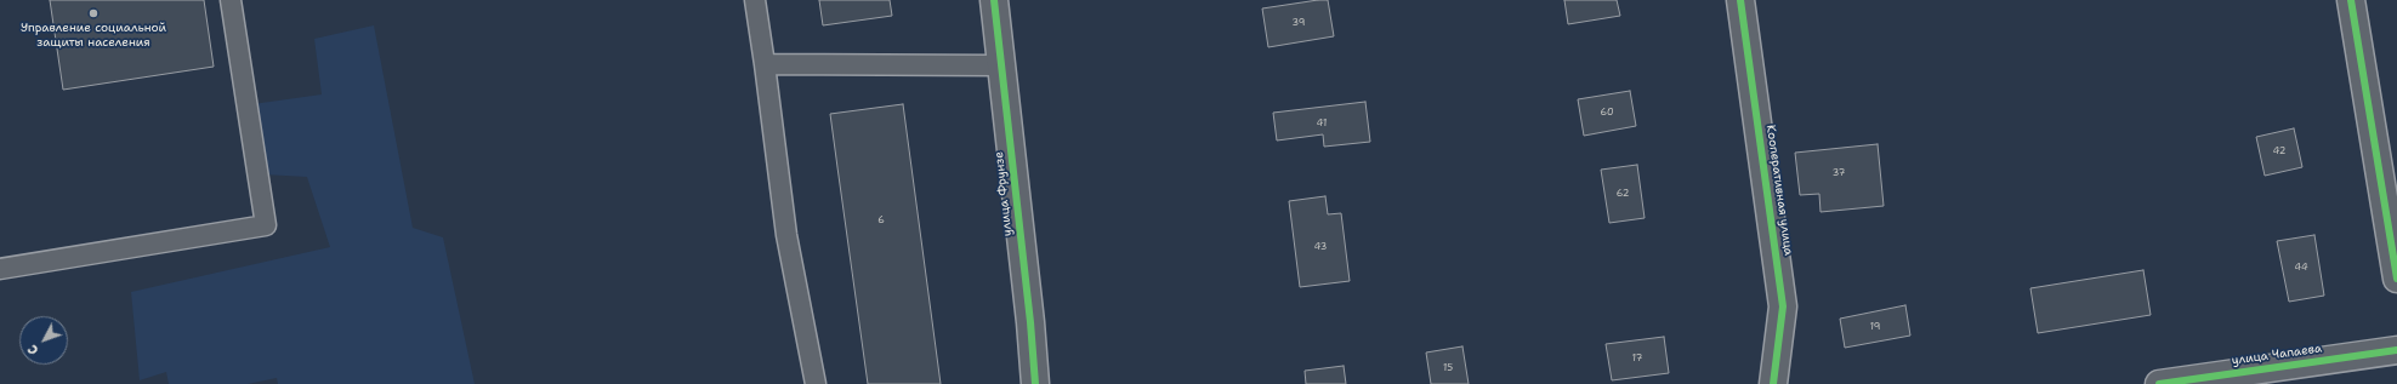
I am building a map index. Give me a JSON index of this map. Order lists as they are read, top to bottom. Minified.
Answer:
{"streets":{"street":["Кооперативная улица","улица Фрунзе","улица Чапаева"]},"places":["Управление социальной защиты населения"],"house_numbers":["39","60","41","42","37","62","6","43","44","19","17","15"],"north":"bottom left"}
